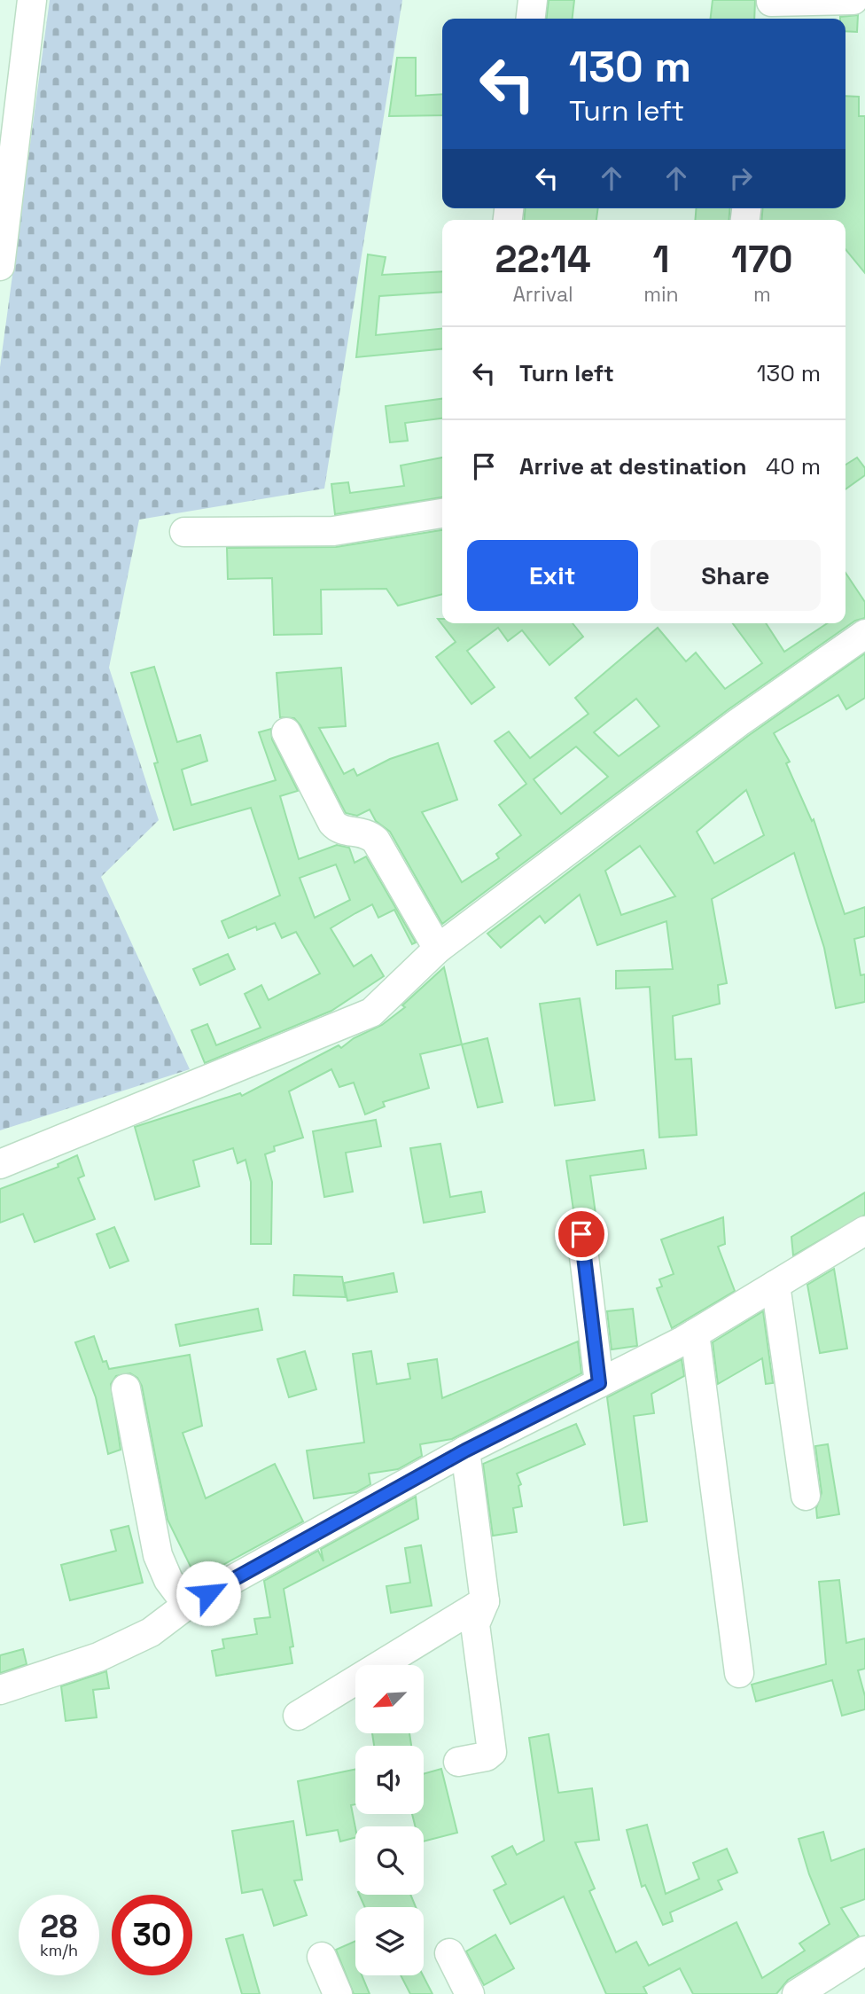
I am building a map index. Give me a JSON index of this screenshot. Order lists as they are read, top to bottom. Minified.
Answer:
{"north":"bottom left","page":{"turn":["130 m","Turn left"],"eta":["22:14","Arrival","1","min","170","m"],"list":[{"name":"Turn left","value":"130 m"},{"name":"Arrive at destination","value":"40 m"}],"buttons":["Exit","Share"],"speed":"28 km/h","limit":"30"}}
